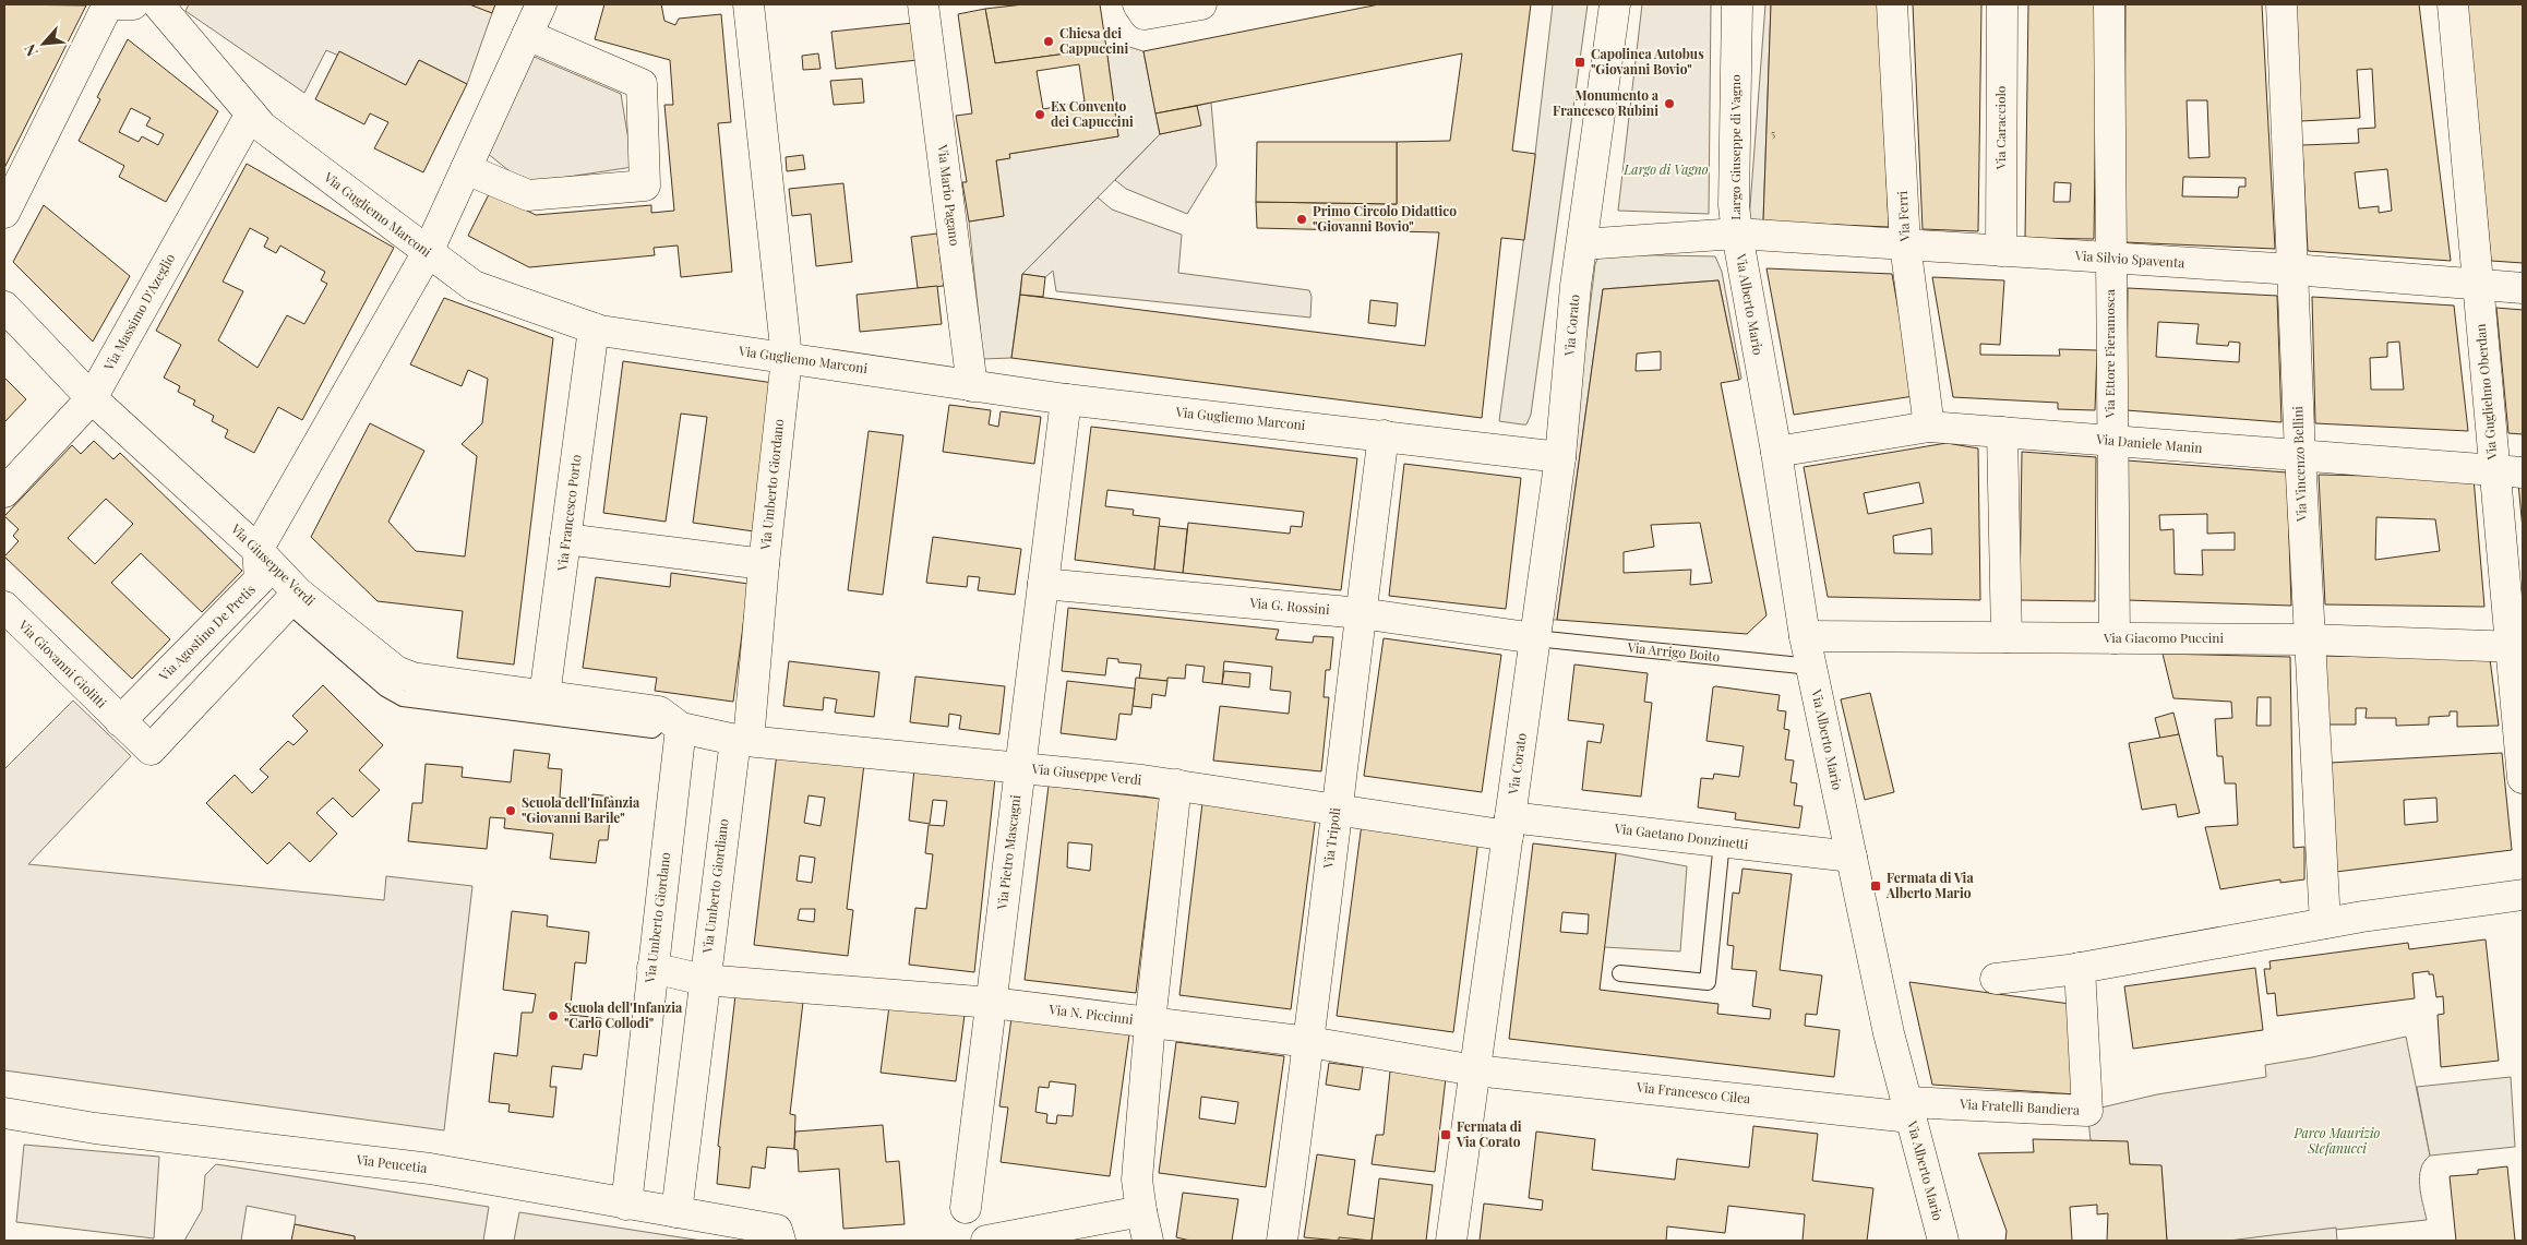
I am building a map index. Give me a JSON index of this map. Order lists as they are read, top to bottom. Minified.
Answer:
{"streets":{"street":["Via Caracciolo","Largo Giuseppe di Vagno","Via Mario Pagano","Via Gugliemo Marconi","Via Ferri","Via Silvio Spaventa","Via Alberto Mario","Via Massimo D'Azeglio","Via Corato","Via Ettore Fieramosca","Via Guglielmo Oberdan","Via Daniele Manin","Via Vincenzo Bellini","Via Umberto Giordano","Via Francesco Porto","Via Giuseppe Verdi","Via G. Rossini","Via Agostino De Pretis","Via Giacomo Puccini","Via Giovanni Giolitti","Via Gaetano Donzinetti","Via Tripoli","Via Pietro Mascagni","Via Umberto Giordiano","Via N. Piccinni","Via Francesco Cilea","Via Fratelli Bandiera","Via Peucetia"],"lane":["Via Arrigo Boito"]},"crossings":[["Via Caracciolo","Via Silvio Spaventa"],["Largo Giuseppe di Vagno","Via Silvio Spaventa"],["Largo Giuseppe di Vagno","Via Alberto Mario"],["Largo Giuseppe di Vagno","Via Corato"],["Via Mario Pagano","Via Gugliemo Marconi"],["Via Gugliemo Marconi","Via Massimo D'Azeglio"],["Via Gugliemo Marconi","Via Corato"],["Via Gugliemo Marconi","Via Umberto Giordano"],["Via Gugliemo Marconi","Via Francesco Porto"],["Via Gugliemo Marconi","Via Tripoli"],["Via Gugliemo Marconi","Via Pietro Mascagni"],["Via Ferri","Via Silvio Spaventa"],["Via Ferri","Via Daniele Manin"],["Via Silvio Spaventa","Via Alberto Mario"],["Via Silvio Spaventa","Via Ettore Fieramosca"],["Via Silvio Spaventa","Via Guglielmo Oberdan"],["Via Silvio Spaventa","Via Vincenzo Bellini"],["Via Alberto Mario","Via Daniele Manin"],["Via Alberto Mario","Via Giacomo Puccini"],["Via Alberto Mario","Via Arrigo Boito"],["Via Alberto Mario","Via Gaetano Donzinetti"],["Via Alberto Mario","Via Francesco Cilea"],["Via Alberto Mario","Via Fratelli Bandiera"],["Via Massimo D'Azeglio","Via Giuseppe Verdi"],["Via Corato","Via Giuseppe Verdi"],["Via Corato","Via G. Rossini"],["Via Corato","Via Arrigo Boito"],["Via Corato","Via Gaetano Donzinetti"],["Via Corato","Via N. Piccinni"],["Via Corato","Via Francesco Cilea"],["Via Ettore Fieramosca","Via Daniele Manin"],["Via Ettore Fieramosca","Via Giacomo Puccini"],["Via Guglielmo Oberdan","Via Daniele Manin"],["Via Guglielmo Oberdan","Via Giacomo Puccini"],["Via Daniele Manin","Via Vincenzo Bellini"],["Via Vincenzo Bellini","Via Giacomo Puccini"],["Via Umberto Giordano","Via Giuseppe Verdi"],["Via Umberto Giordano","Via Umberto Giordiano"],["Via Umberto Giordano","Via Peucetia"],["Via Francesco Porto","Via Giuseppe Verdi"],["Via Giuseppe Verdi","Via Agostino De Pretis"],["Via Giuseppe Verdi","Via Gaetano Donzinetti"],["Via Giuseppe Verdi","Via Tripoli"],["Via Giuseppe Verdi","Via Pietro Mascagni"],["Via Giuseppe Verdi","Via Umberto Giordiano"],["Via G. Rossini","Via Arrigo Boito"],["Via G. Rossini","Via Tripoli"],["Via G. Rossini","Via Pietro Mascagni"],["Via Agostino De Pretis","Via Giovanni Giolitti"],["Via Tripoli","Via N. Piccinni"],["Via Pietro Mascagni","Via N. Piccinni"],["Via Umberto Giordiano","Via N. Piccinni"],["Via N. Piccinni","Via Francesco Cilea"],["Via Francesco Cilea","Via Fratelli Bandiera"]],"parks":["Largo di Vagno","Parco Maurizio Stefanucci"],"places":{"other":["Chiesa dei Cappuccini","Monumento a Francesco Rubini","Ex Convento dei Capuccini","Primo Circolo Didattico \"Giovanni Bovio\"","Scuola dell'Infanzia \"Giovanni Barile\"","Scuola dell'Infanzia \"Carlo Collodi\""],"transit":["Capolinea Autobus \"Giovanni Bovio\"","Fermata di Via Alberto Mario","Fermata di Via Corato"]},"house_numbers":["5"],"north":"bottom left"}
